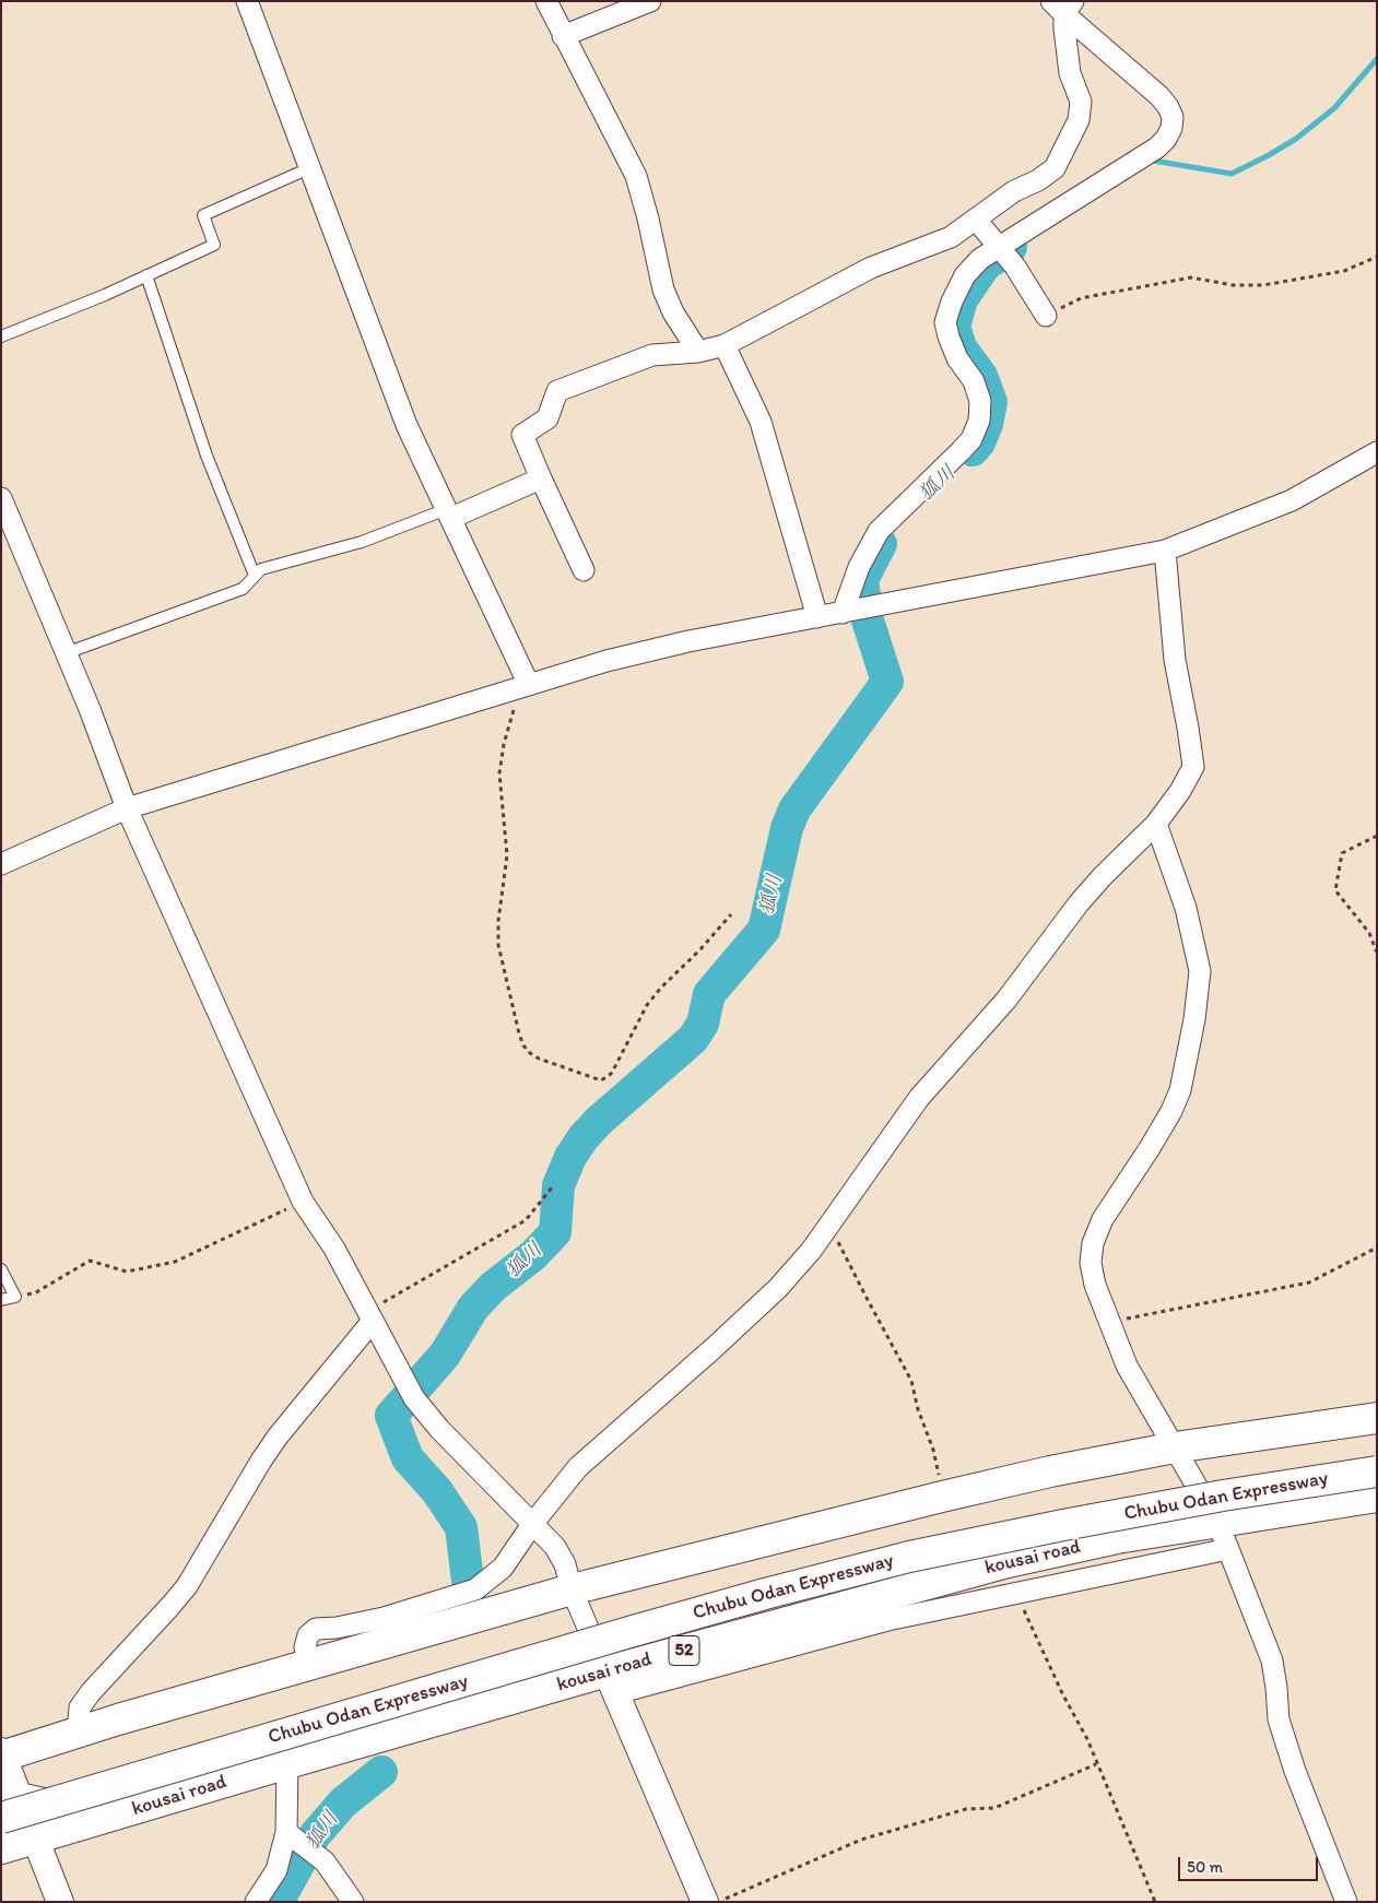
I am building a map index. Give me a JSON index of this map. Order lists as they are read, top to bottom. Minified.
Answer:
{"streets":{"highway":["Chubu Odan Expressway","kousai road","52"]},"water":["狐川"],"scale_bar":"50 m"}
